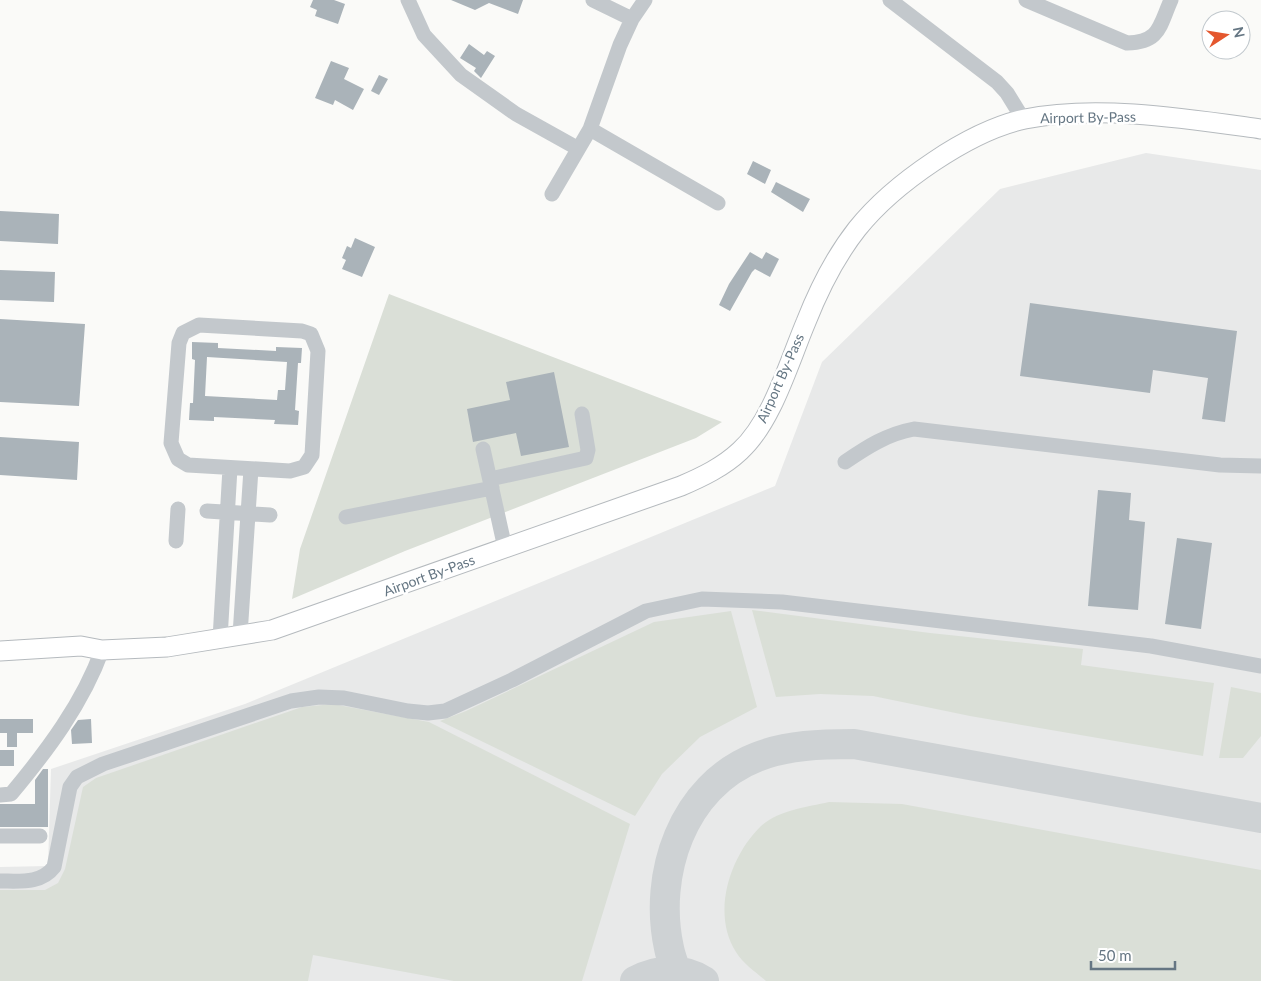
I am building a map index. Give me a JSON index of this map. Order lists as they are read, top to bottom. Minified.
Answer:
{"streets":{"main road":["Airport By-Pass"]},"scale_bar":"50 m","north":"right"}
